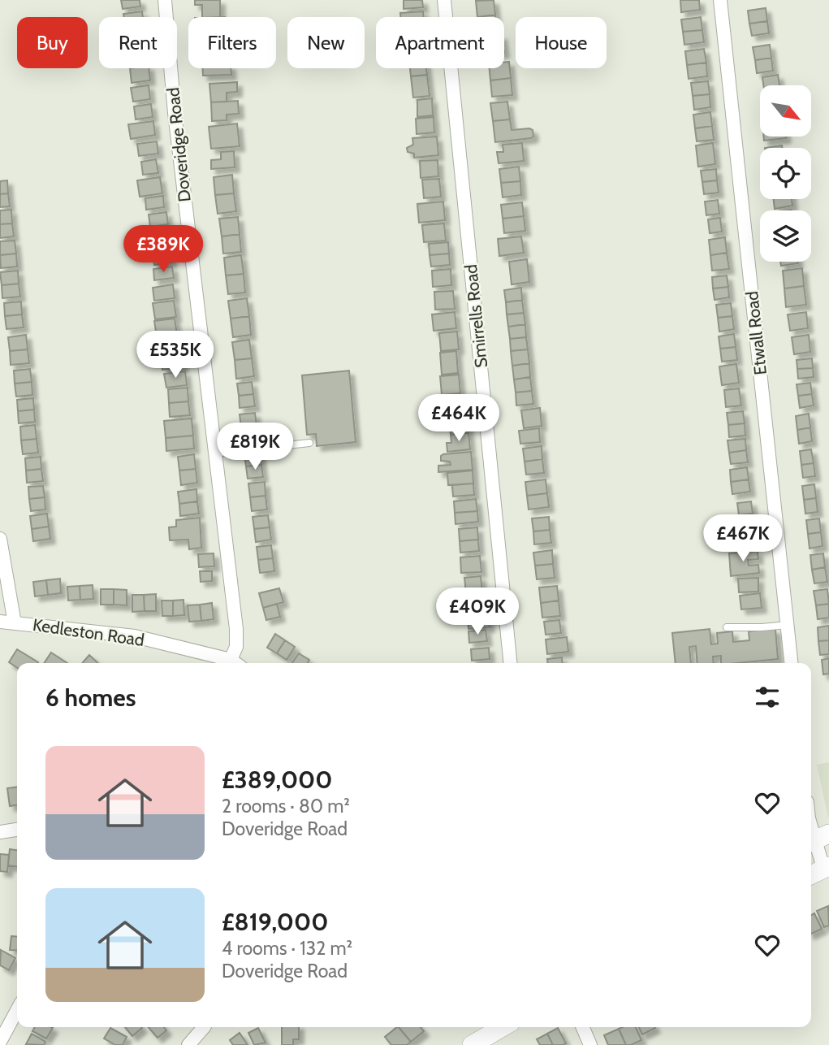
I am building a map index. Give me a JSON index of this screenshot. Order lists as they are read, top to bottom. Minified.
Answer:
{"streets":{"street":["Doveridge Road","Smirrells Road","Etwall Road","Kedleston Road"]},"north":"bottom right","page":{"chip":["Buy","Rent","Filters","New","Apartment","House"],"price":["£389K","£535K","£464K","£819K","£467K","£409K"],"heading":"6 homes","list":[{"name":"£389,000","note":"2 rooms · 80 m² · Doveridge Road"},{"name":"£819,000","note":"4 rooms · 132 m² · Doveridge Road"}]}}
